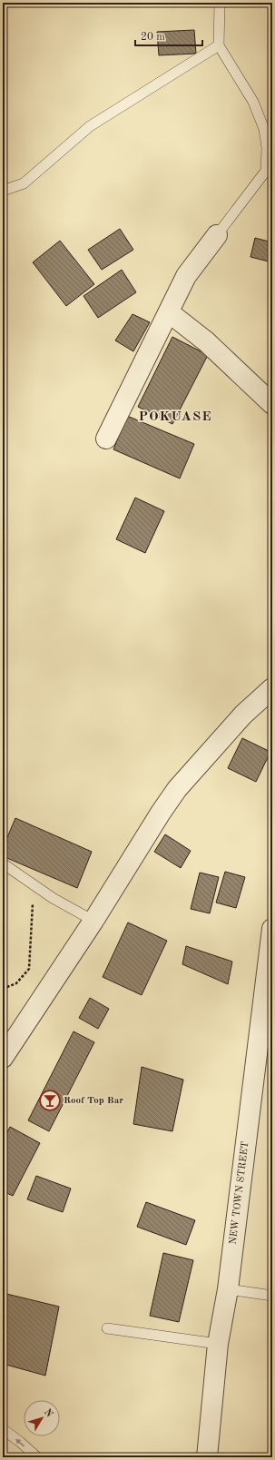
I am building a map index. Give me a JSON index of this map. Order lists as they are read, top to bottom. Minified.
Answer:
{"streets":{"street":["NEW TOWN STREET"]},"districts":["POKUASE"],"places":{"bar":["Roof Top Bar"]},"scale_bar":"20 m","north":"top right"}
